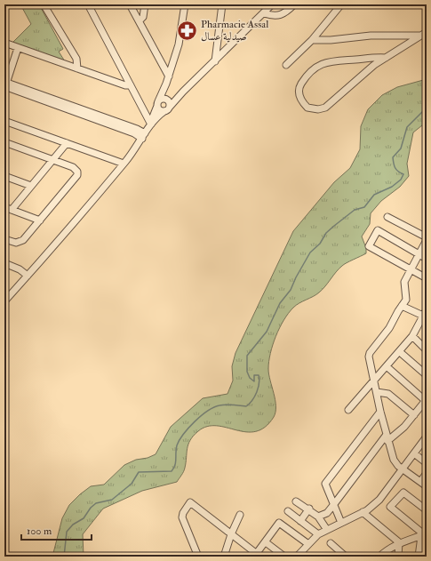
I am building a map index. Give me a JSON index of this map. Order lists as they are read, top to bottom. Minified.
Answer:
{"places":{"pharmacy":["Pharmacie Assal صيدلية عسال"]},"scale_bar":"100 m"}
